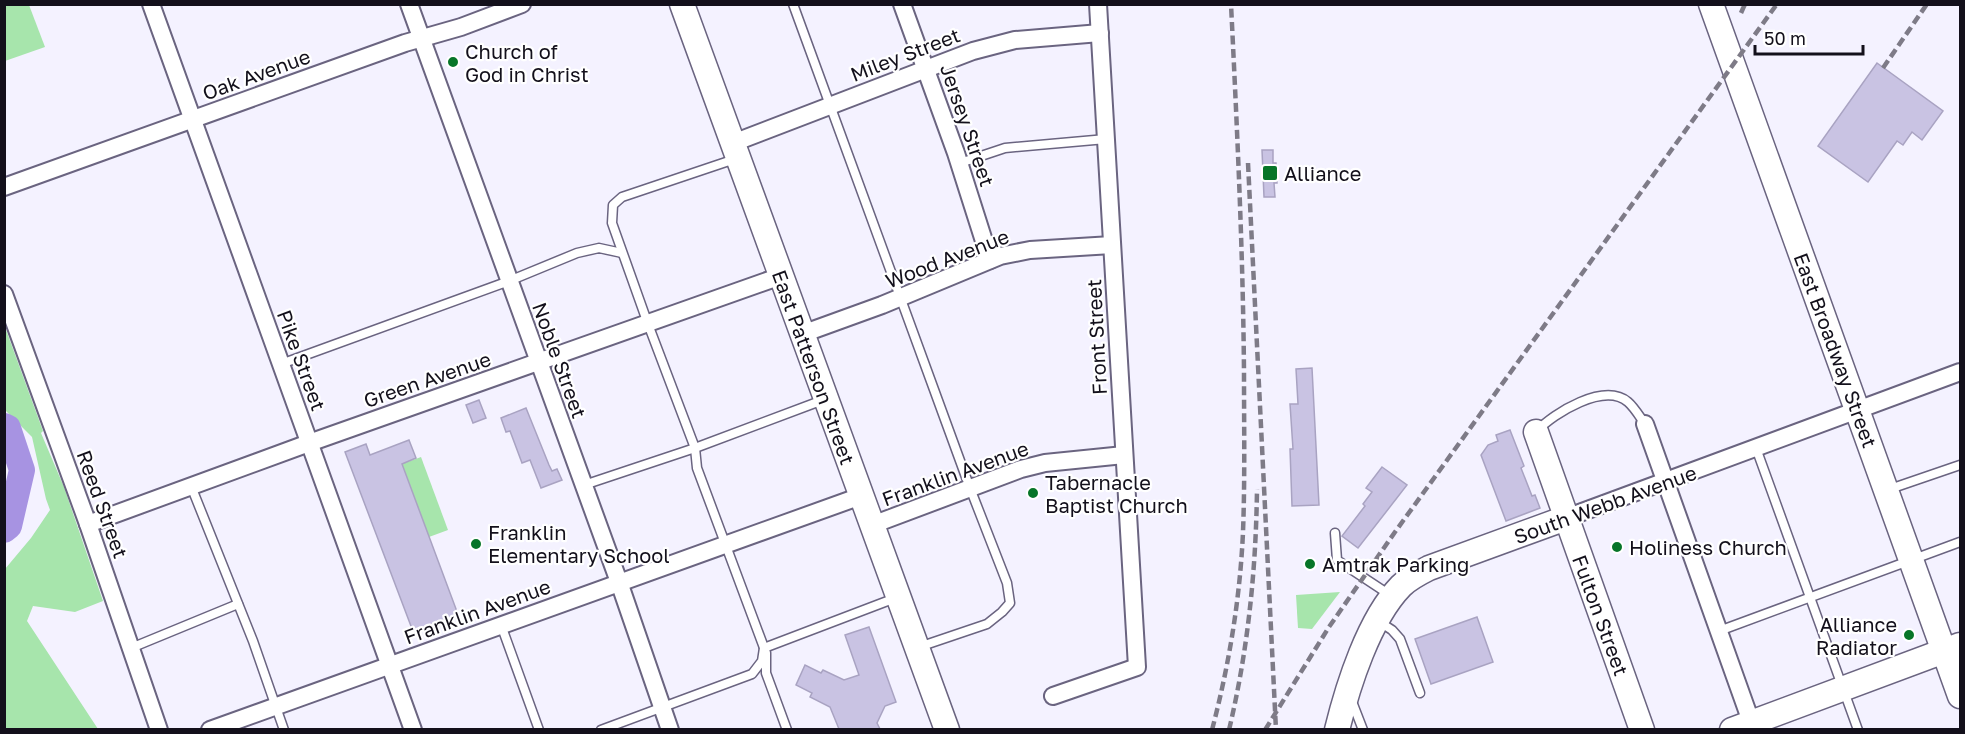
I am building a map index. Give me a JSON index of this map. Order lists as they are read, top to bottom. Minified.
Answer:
{"streets":{"street":["Miley Street","Oak Avenue","Jersey Street","Wood Avenue","Front Street","East Broadway Street","Pike Street","Noble Street","East Patterson Street","Green Avenue","Franklin Avenue","Reed Street","South Webb Avenue","Fulton Street"]},"crossings":[["Miley Street","Jersey Street"],["Miley Street","Front Street"],["Miley Street","East Patterson Street"],["Oak Avenue","Pike Street"],["Oak Avenue","Noble Street"],["Jersey Street","Wood Avenue"],["Wood Avenue","Front Street"],["Wood Avenue","East Patterson Street"],["Front Street","Franklin Avenue"],["East Broadway Street","South Webb Avenue"],["Pike Street","Green Avenue"],["Pike Street","Franklin Avenue"],["Noble Street","Green Avenue"],["Noble Street","Franklin Avenue"],["East Patterson Street","Green Avenue"],["East Patterson Street","Franklin Avenue"],["Green Avenue","Reed Street"],["South Webb Avenue","Fulton Street"]],"places":{"other":["Church of God in Christ","Tabernacle Baptist Church","Franklin Elementary School","Holiness Church","Amtrak Parking","Alliance Radiator"],"transit":["Alliance"]},"scale_bar":"50 m"}
